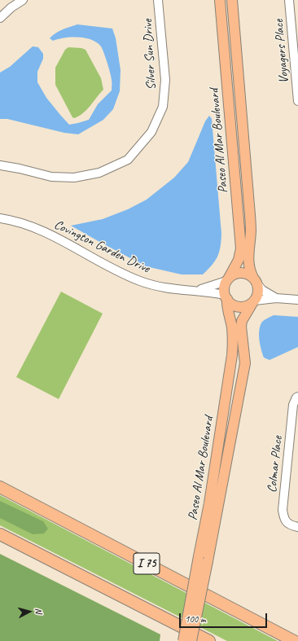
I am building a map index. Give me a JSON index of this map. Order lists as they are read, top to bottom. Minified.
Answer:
{"streets":{"highway":["I 75"],"main road":["Paseo Al Mar Boulevard"],"street":["Voyagers Place","Silver Sun Drive","Covington Garden Drive","Colmar Place"]},"crossings":[["Paseo Al Mar Boulevard","Covington Garden Drive"]],"scale_bar":"100 m","north":"right"}
